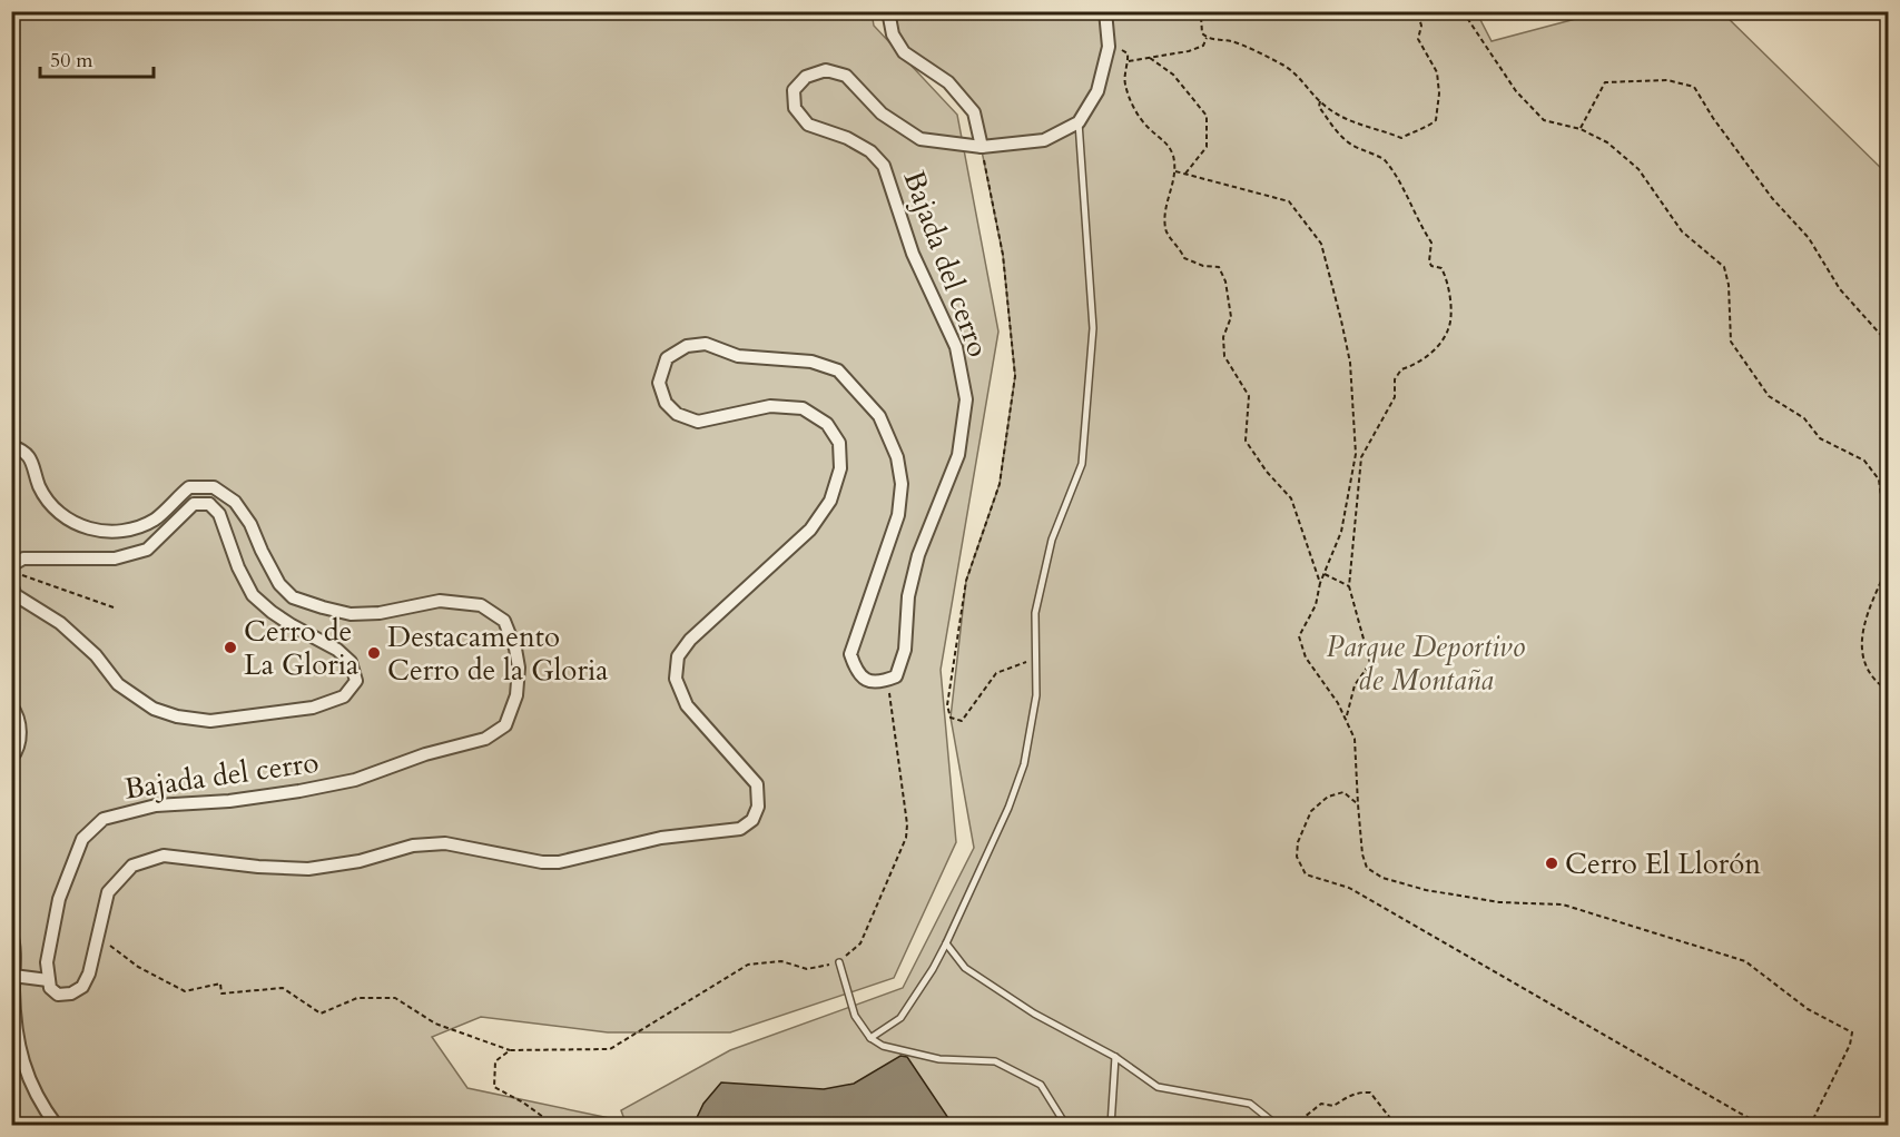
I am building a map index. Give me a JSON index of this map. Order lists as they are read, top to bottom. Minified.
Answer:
{"streets":{"street":["Bajada del cerro"]},"parks":["Parque Deportivo de Montaña"],"places":["Cerro de La Gloria","Destacamento Cerro de la Gloria","Cerro El Llorón"],"scale_bar":"50 m"}
